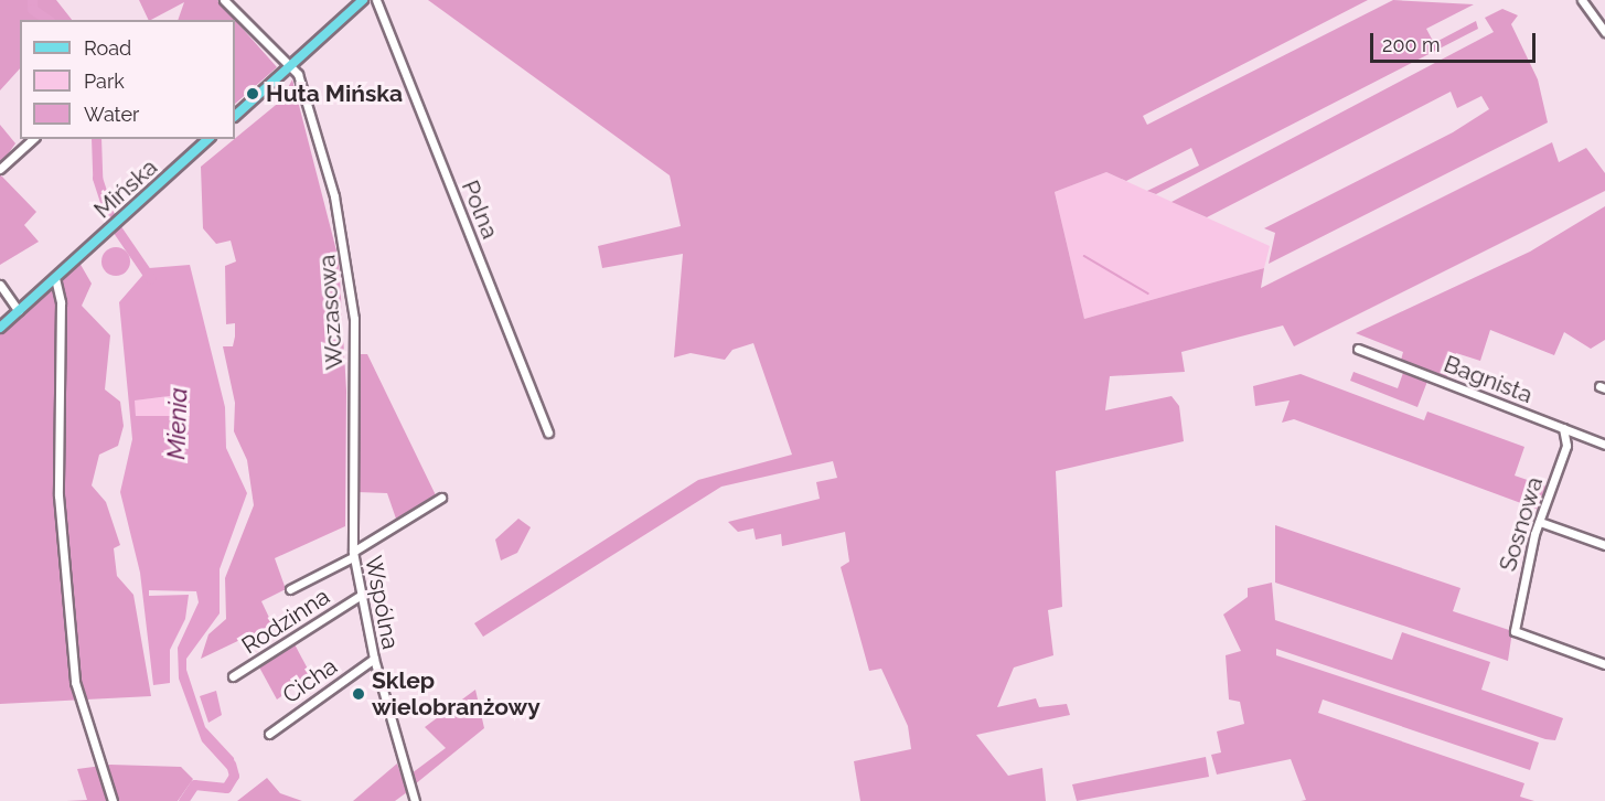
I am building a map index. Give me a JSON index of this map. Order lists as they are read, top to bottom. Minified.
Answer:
{"streets":{"main road":["Mińska"],"street":["Polna","Wczasowa","Bagnista","Sosnowa","Wspólna","Rodzinna","Cicha"]},"crossings":[["Wczasowa","Wspólna"],["Bagnista","Sosnowa"],["Wspólna","Rodzinna"],["Wspólna","Cicha"]],"water":["Mienia"],"places":["Huta Mińska","Sklep wielobranżowy"],"legend":["Road","Park","Water"],"scale_bar":"200 m"}
